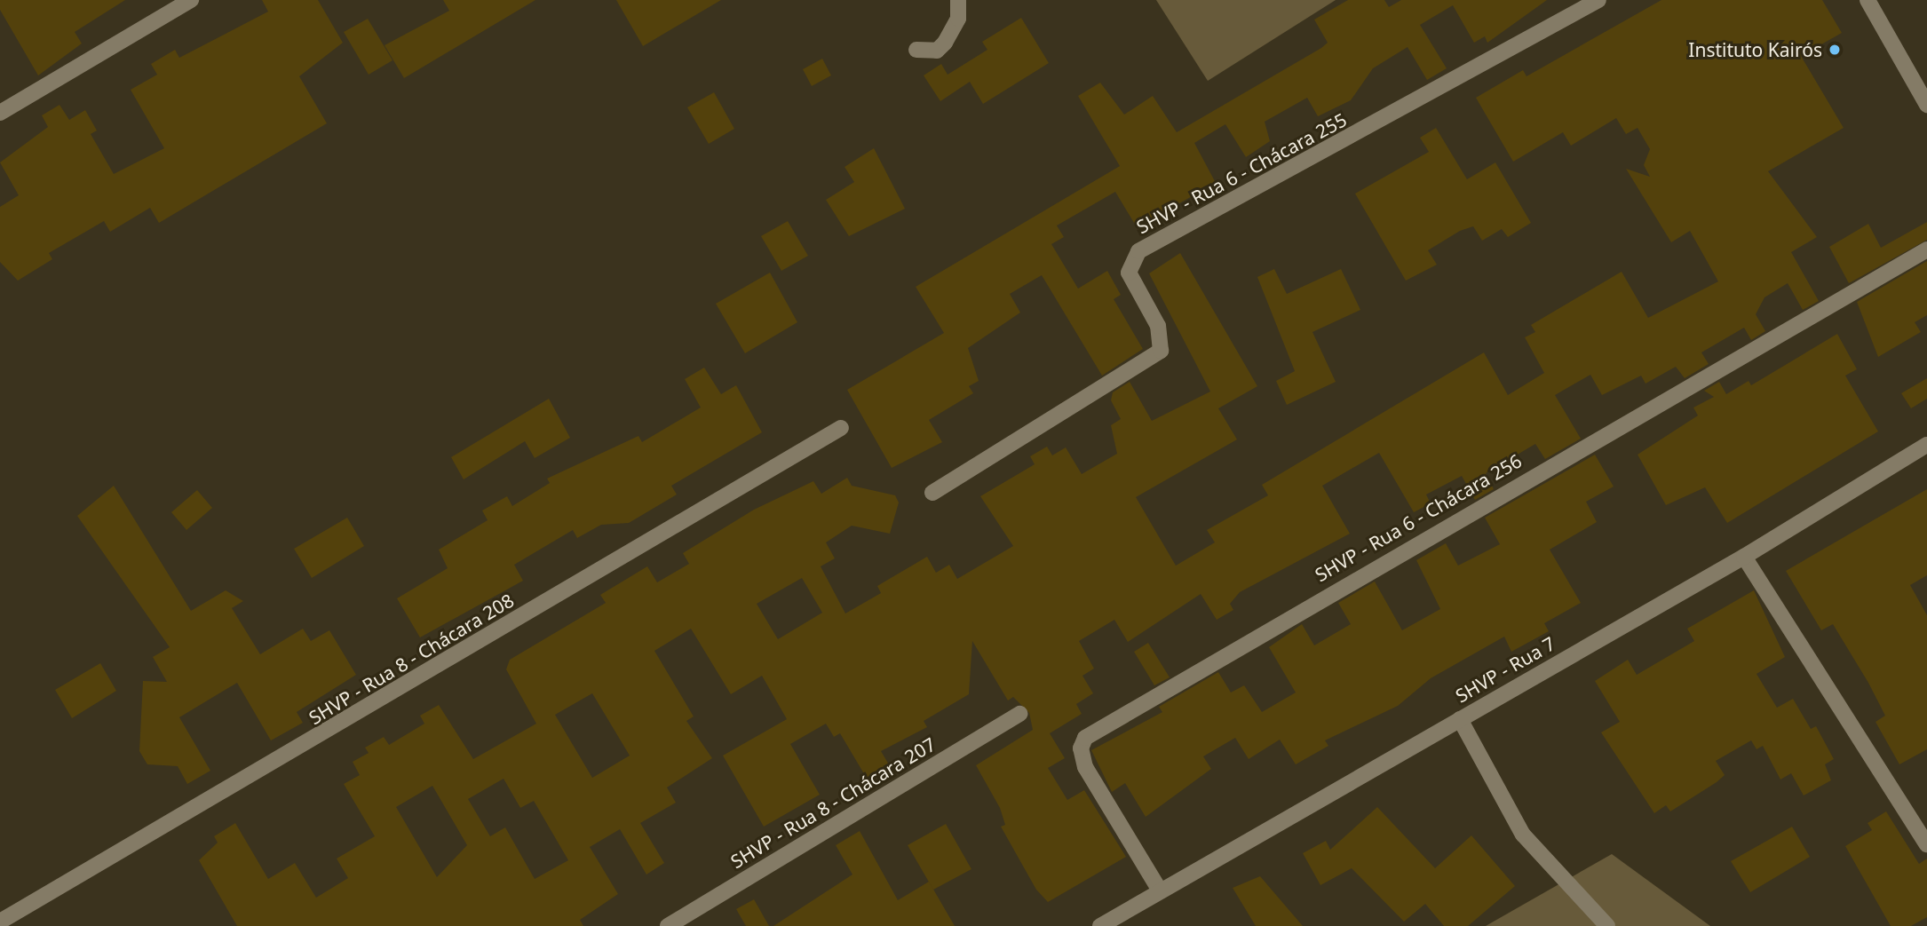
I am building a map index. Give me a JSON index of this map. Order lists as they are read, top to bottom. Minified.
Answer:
{"streets":{"street":["SHVP - Rua 6 - Chácara 255","SHVP - Rua 6 - Chácara 256","SHVP - Rua 8 - Chácara 208","SHVP - Rua 7","SHVP - Rua 8 - Chácara 207"]},"crossings":[["SHVP - Rua 6 - Chácara 256","SHVP - Rua 7"]],"places":["Instituto Kairós"]}
